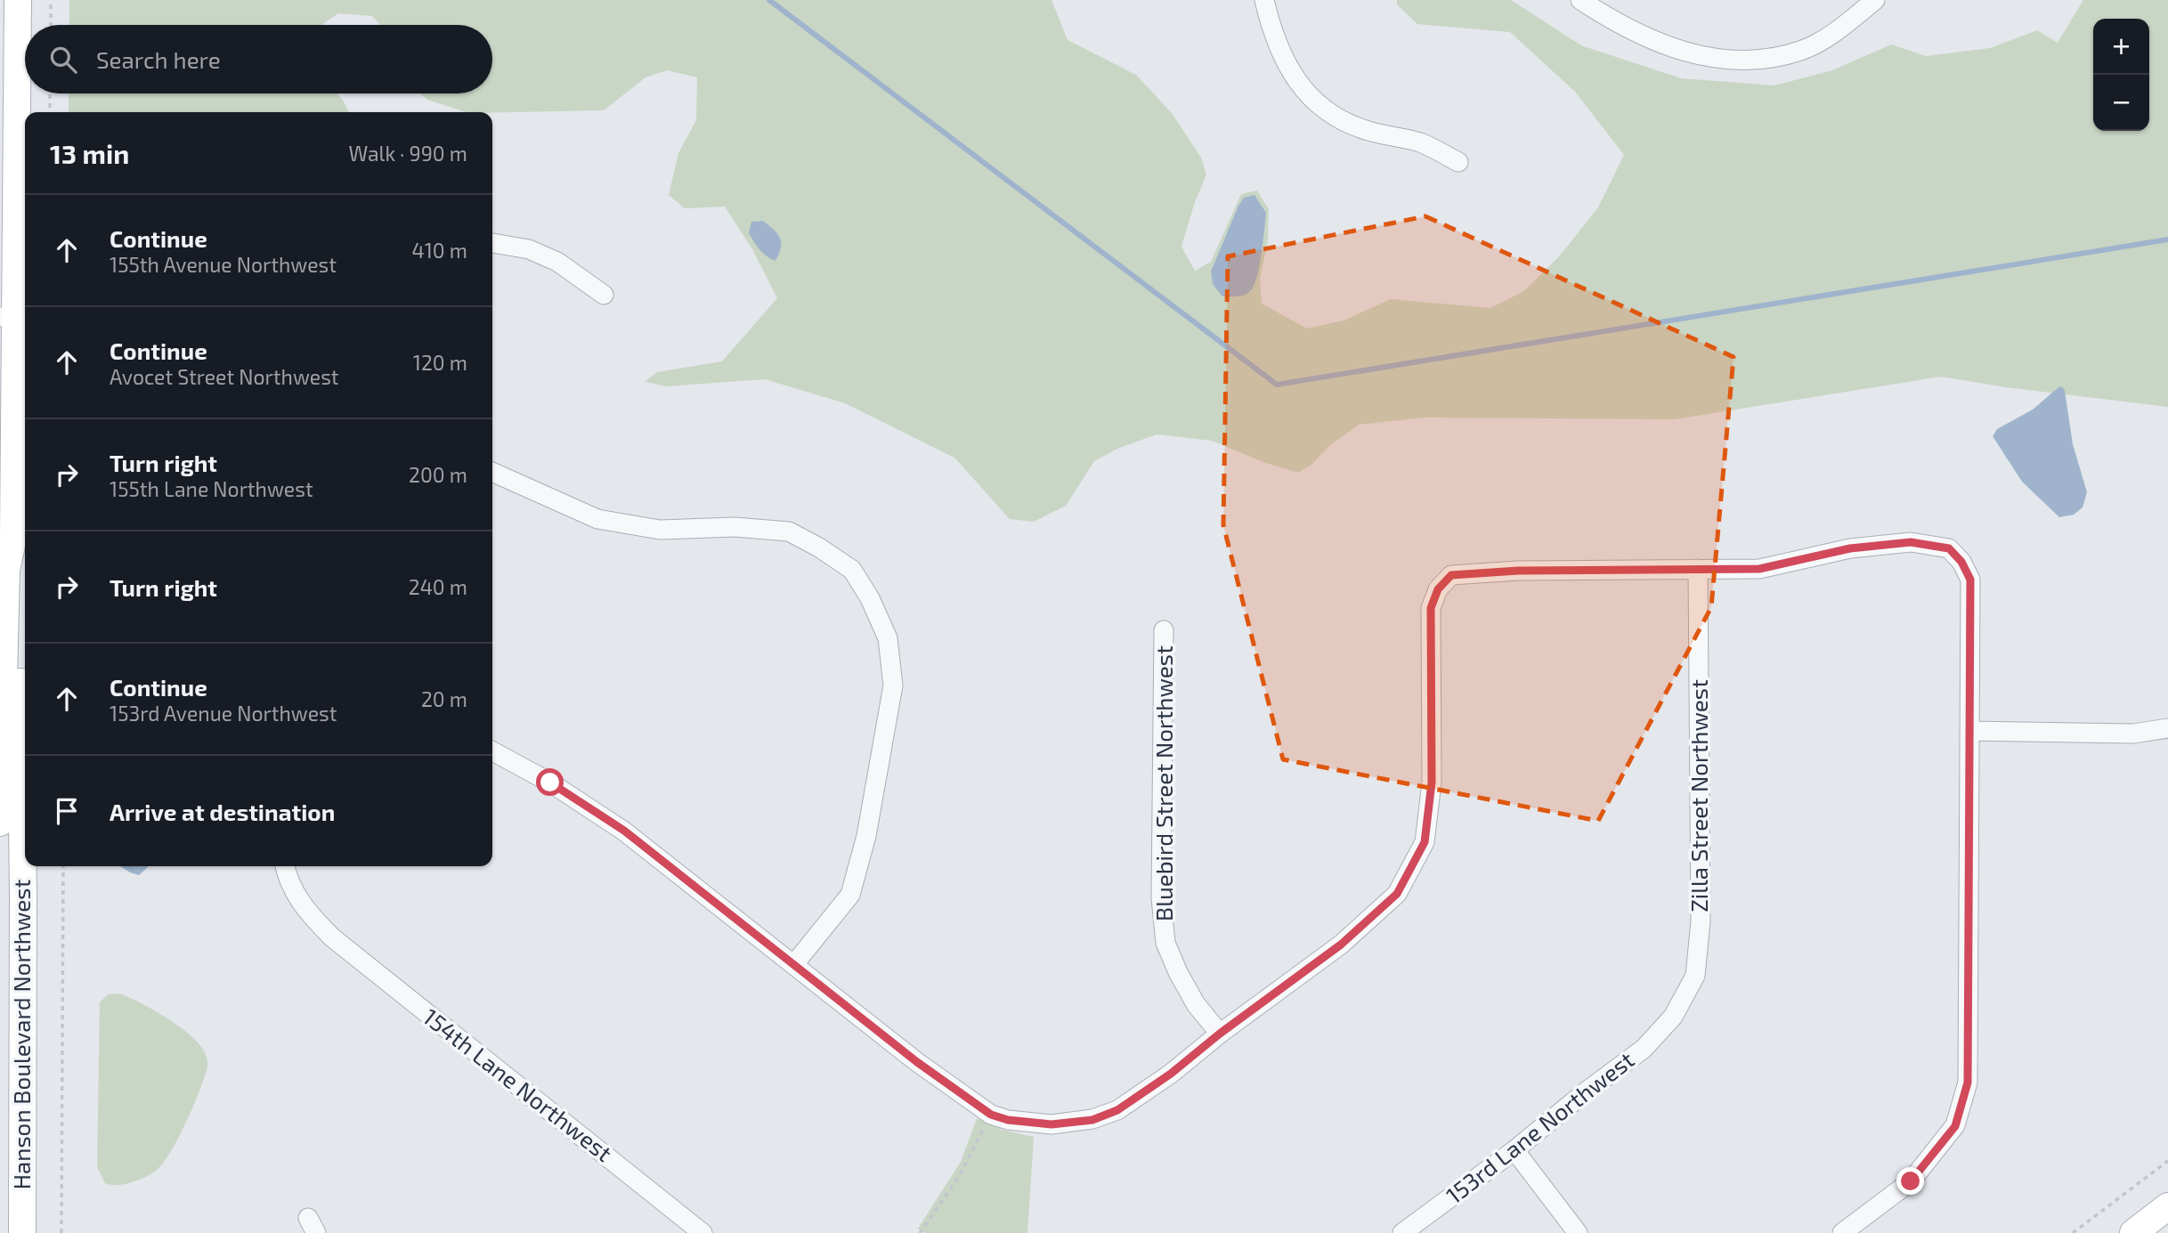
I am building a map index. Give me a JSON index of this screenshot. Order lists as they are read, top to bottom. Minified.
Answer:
{"streets":{"main road":["Hanson Boulevard Northwest"],"street":["Bluebird Street Northwest","Zilla Street Northwest","154th Lane Northwest","153rd Lane Northwest"]},"crossings":[["Zilla Street Northwest","153rd Lane Northwest"]],"page":{"map_buttons":["+","−"],"search":"Search here","heading":["13 min","Walk · 990 m"],"list":[["Continue","155th Avenue Northwest","410 m"],["Continue","Avocet Street Northwest","120 m"],["Turn right","155th Lane Northwest","200 m"],["Turn right","240 m"],["Continue","153rd Avenue Northwest","20 m"],"Arrive at destination"]}}
